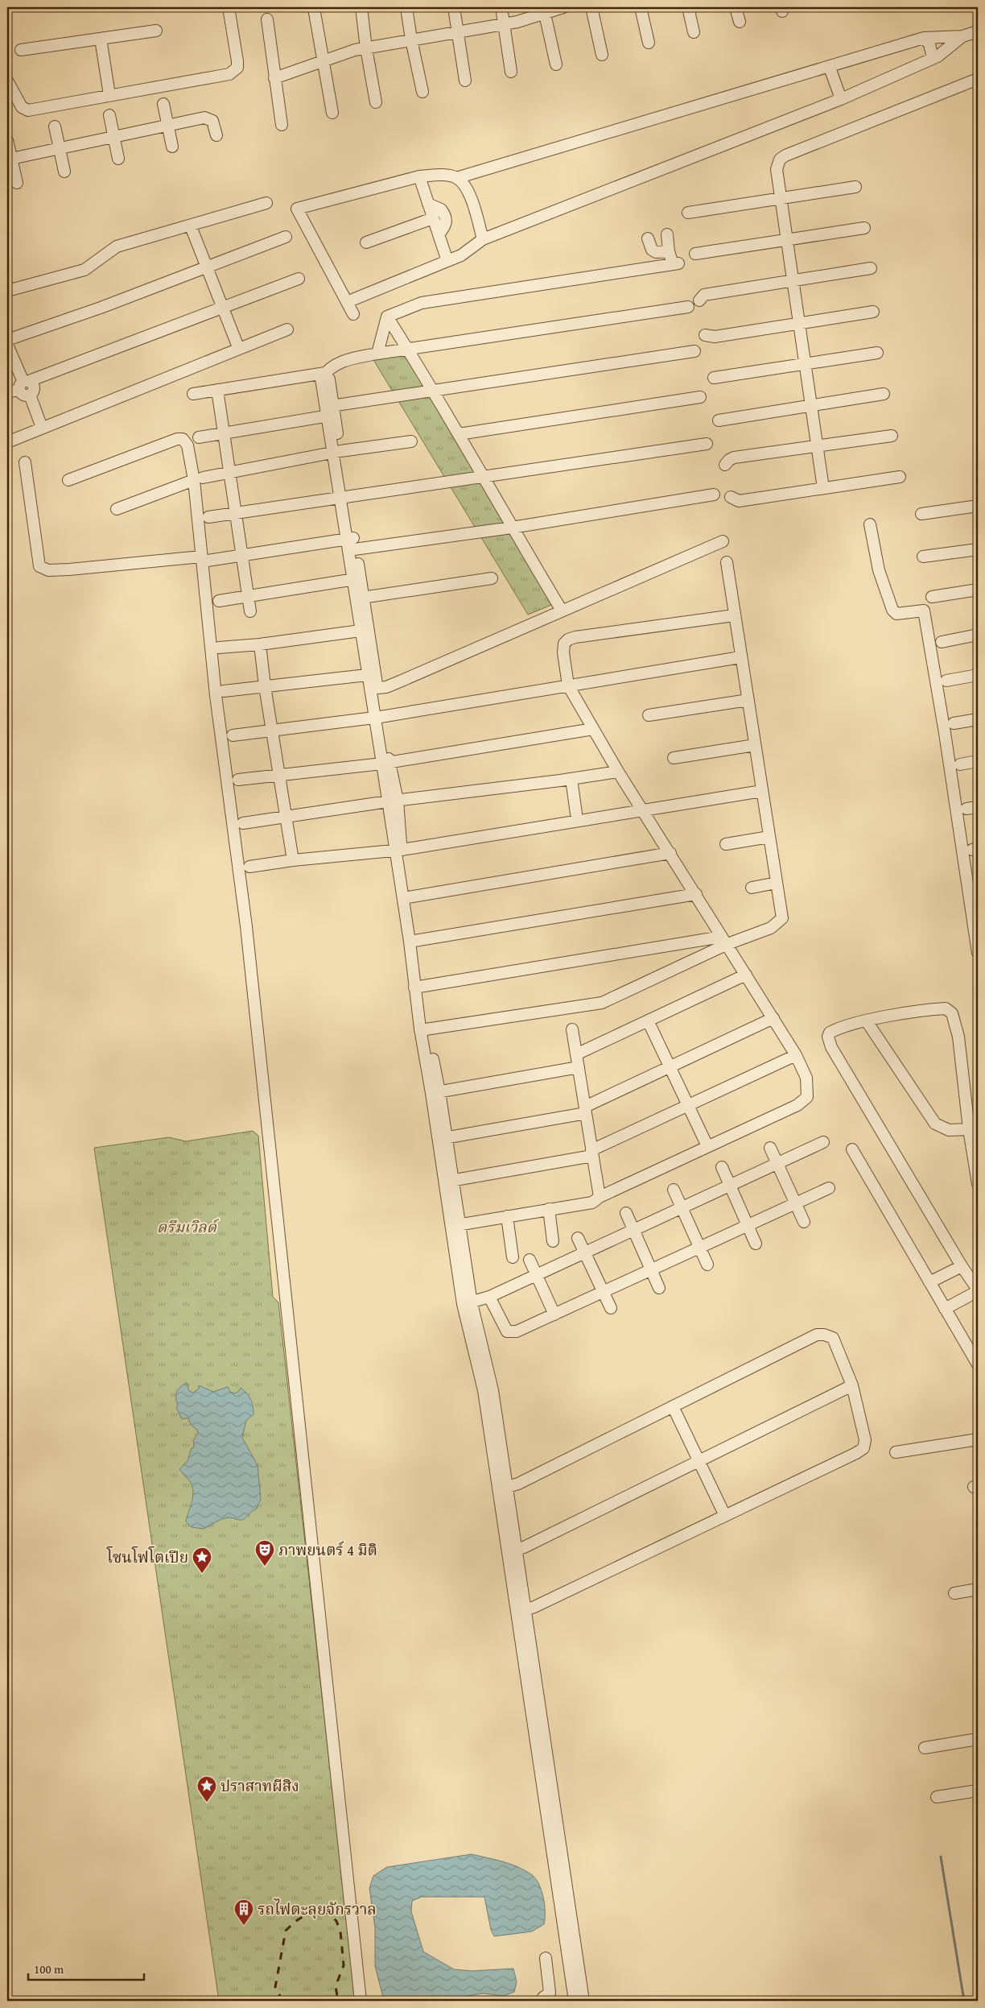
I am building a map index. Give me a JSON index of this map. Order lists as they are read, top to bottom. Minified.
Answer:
{"parks":["ดรีมเวิลด์"],"places":{"theatre":["ภาพยนตร์ 4 มิติ"],"place":["โซนโฟโตเปีย","ปราสาทผีสิง"],"building":["รถไฟตะลุยจักรวาล"]},"scale_bar":"100 m"}
